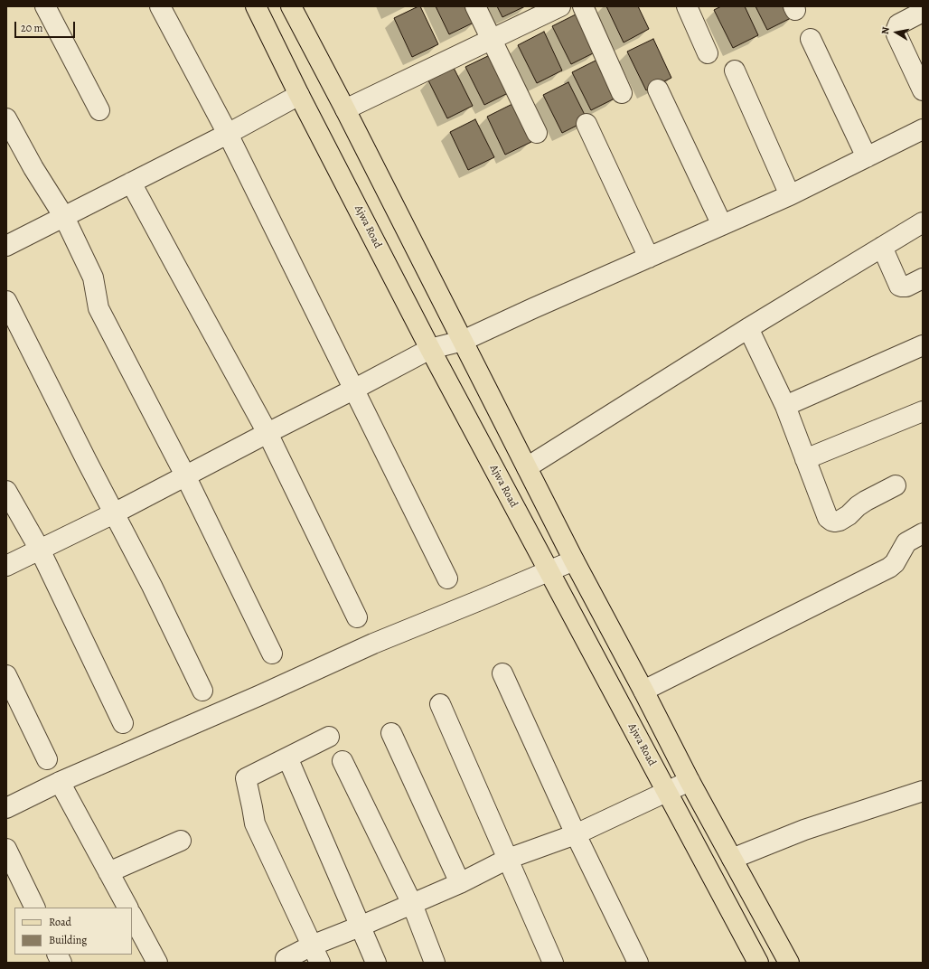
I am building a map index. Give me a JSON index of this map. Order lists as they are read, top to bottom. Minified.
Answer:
{"streets":{"main road":["Ajwa Road"]},"legend":["Road","Building"],"scale_bar":"20 m","north":"left"}
